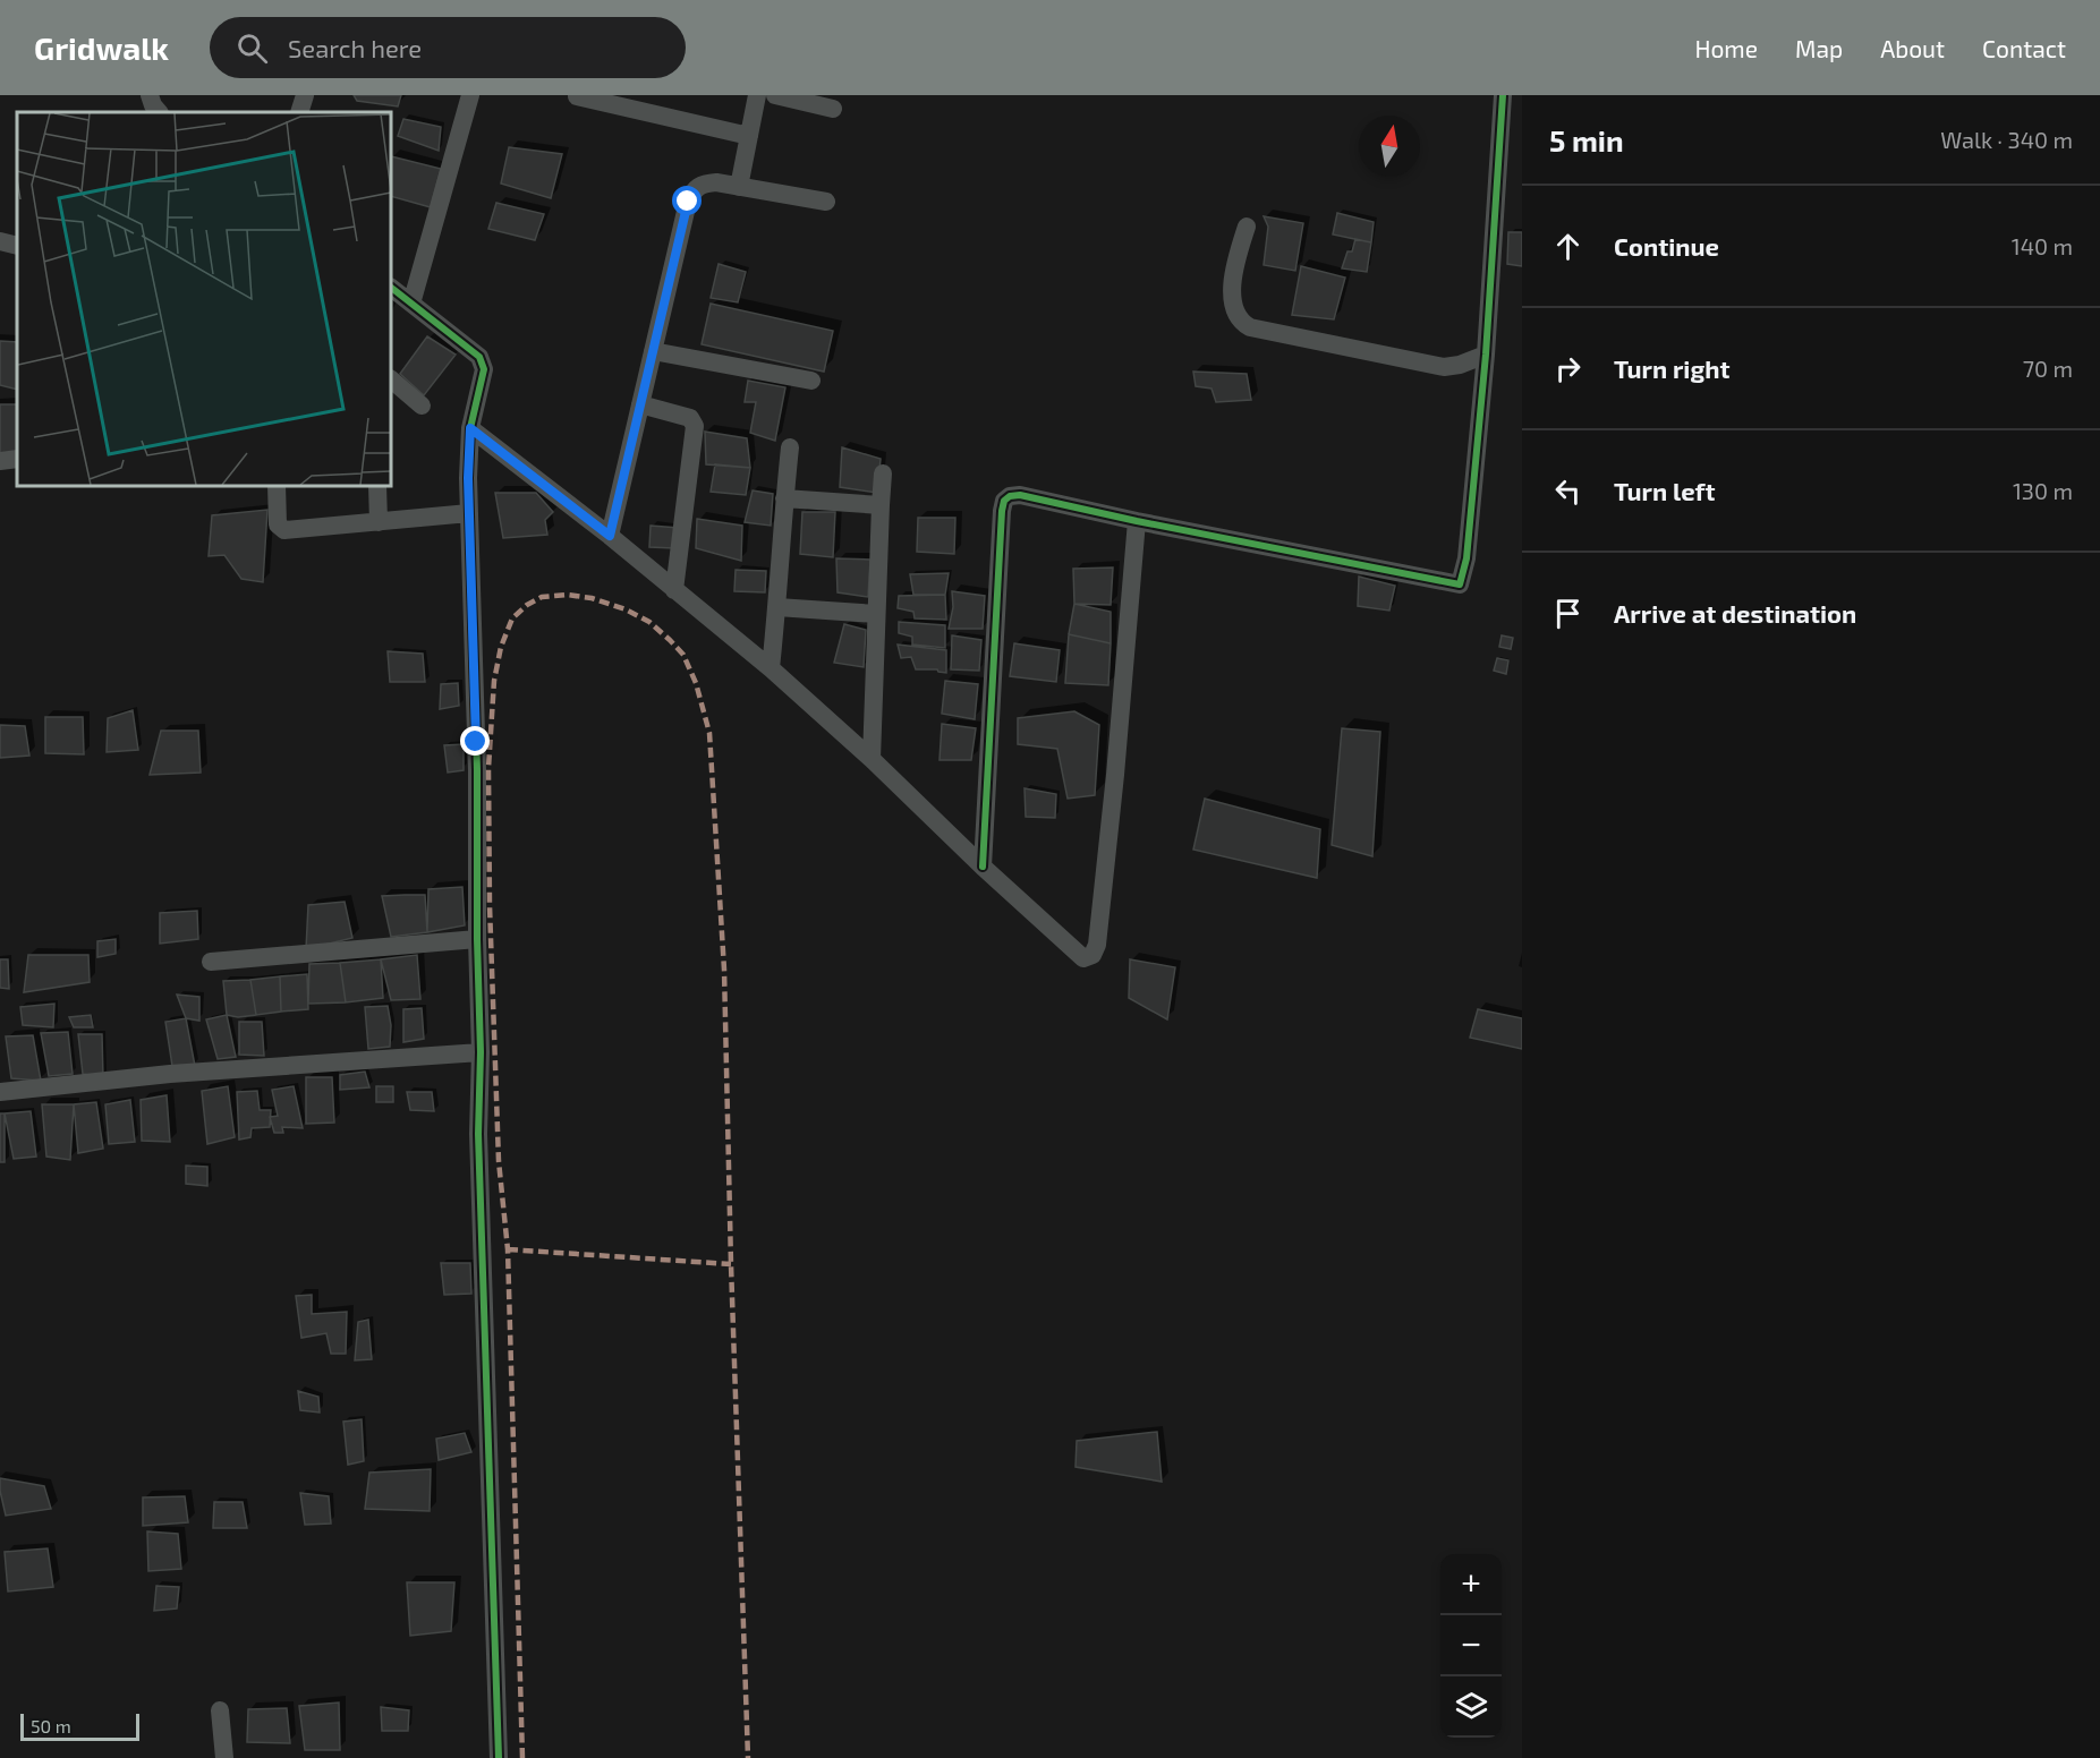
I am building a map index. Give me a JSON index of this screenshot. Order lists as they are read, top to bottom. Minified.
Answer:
{"scale_bar":"50 m","north":"top","page":{"header":"Gridwalk","search":"Search here","nav":["Home","Map","About","Contact"],"heading":["5 min","Walk · 340 m"],"list":[["Continue","140 m"],["Turn right","70 m"],["Turn left","130 m"],"Arrive at destination"],"map_buttons":["+","−"],"scale":"50 m"}}
